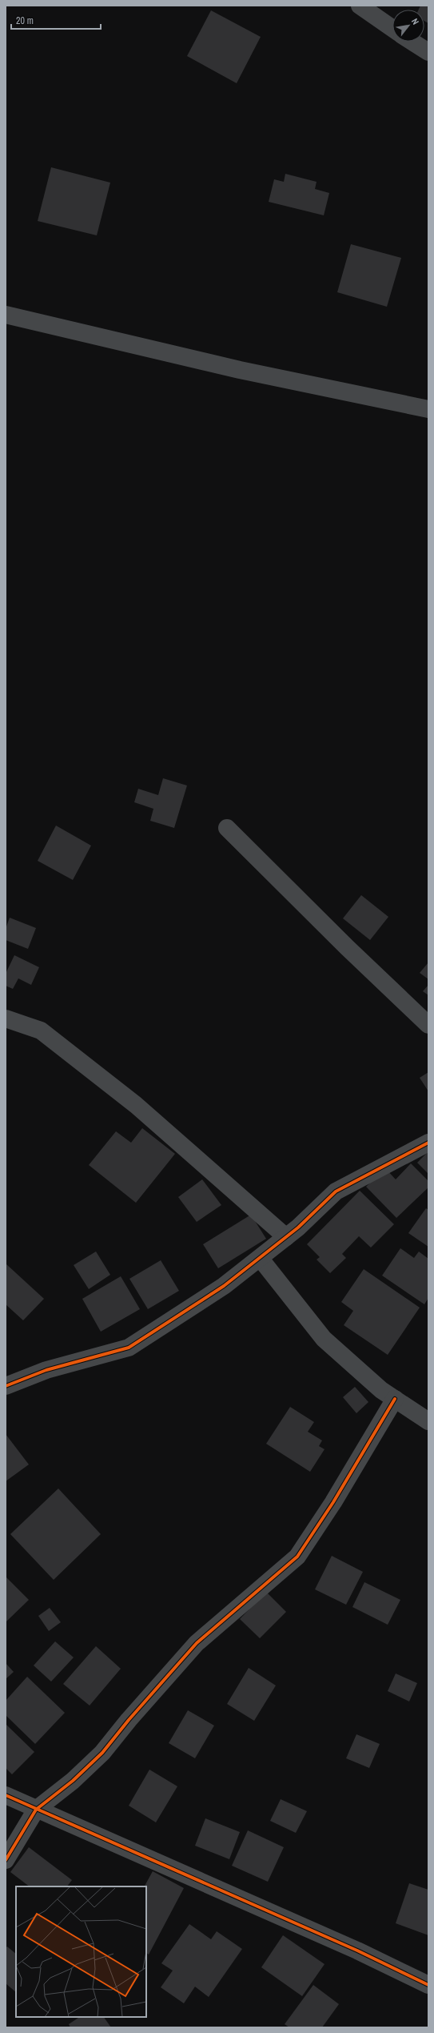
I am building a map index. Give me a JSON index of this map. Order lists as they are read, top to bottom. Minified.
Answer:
{"scale_bar":"20 m","north":"top right"}
